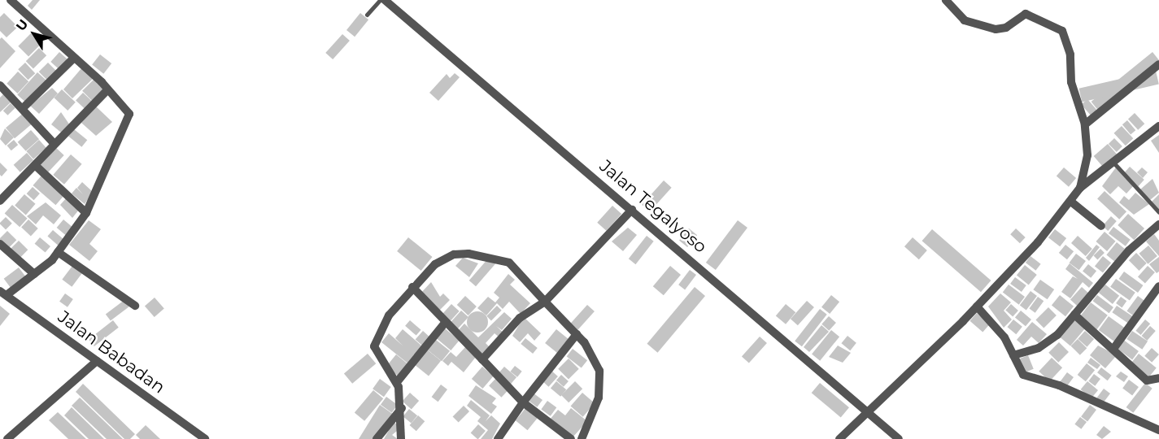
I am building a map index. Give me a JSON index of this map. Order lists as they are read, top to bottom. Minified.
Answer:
{"streets":{"street":["Jalan Tegalyoso","Jalan Babadan"]},"north":"top left"}
